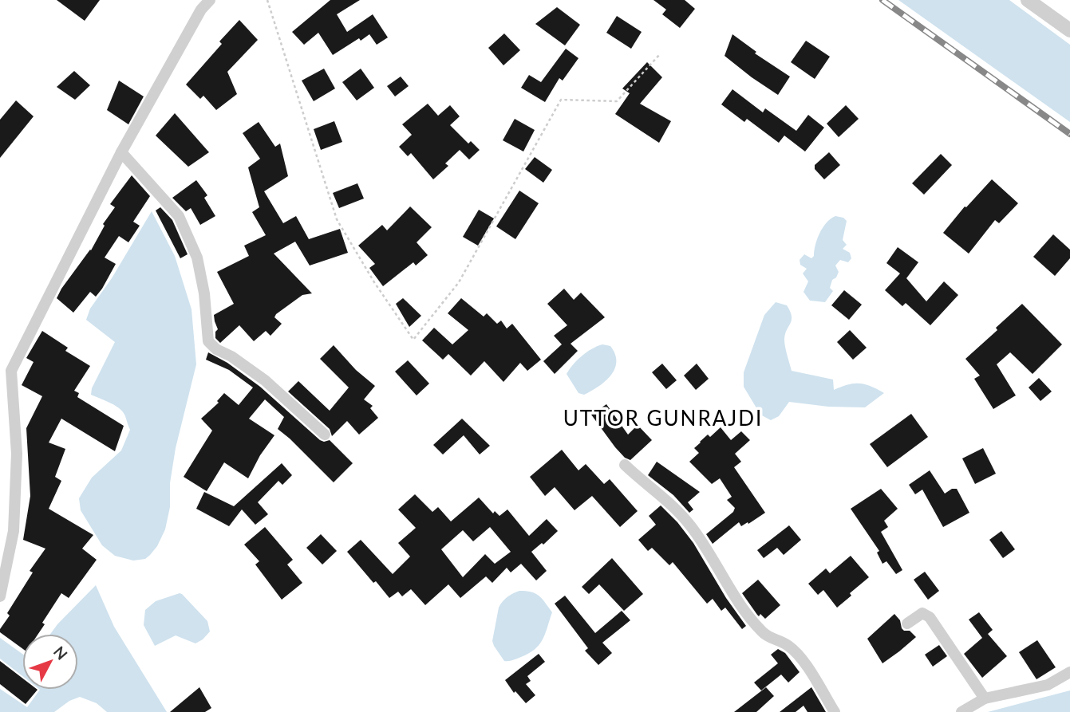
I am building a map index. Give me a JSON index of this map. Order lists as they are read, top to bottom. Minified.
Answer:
{"districts":["UTTOR GUNRAJDI"],"north":"top right"}
